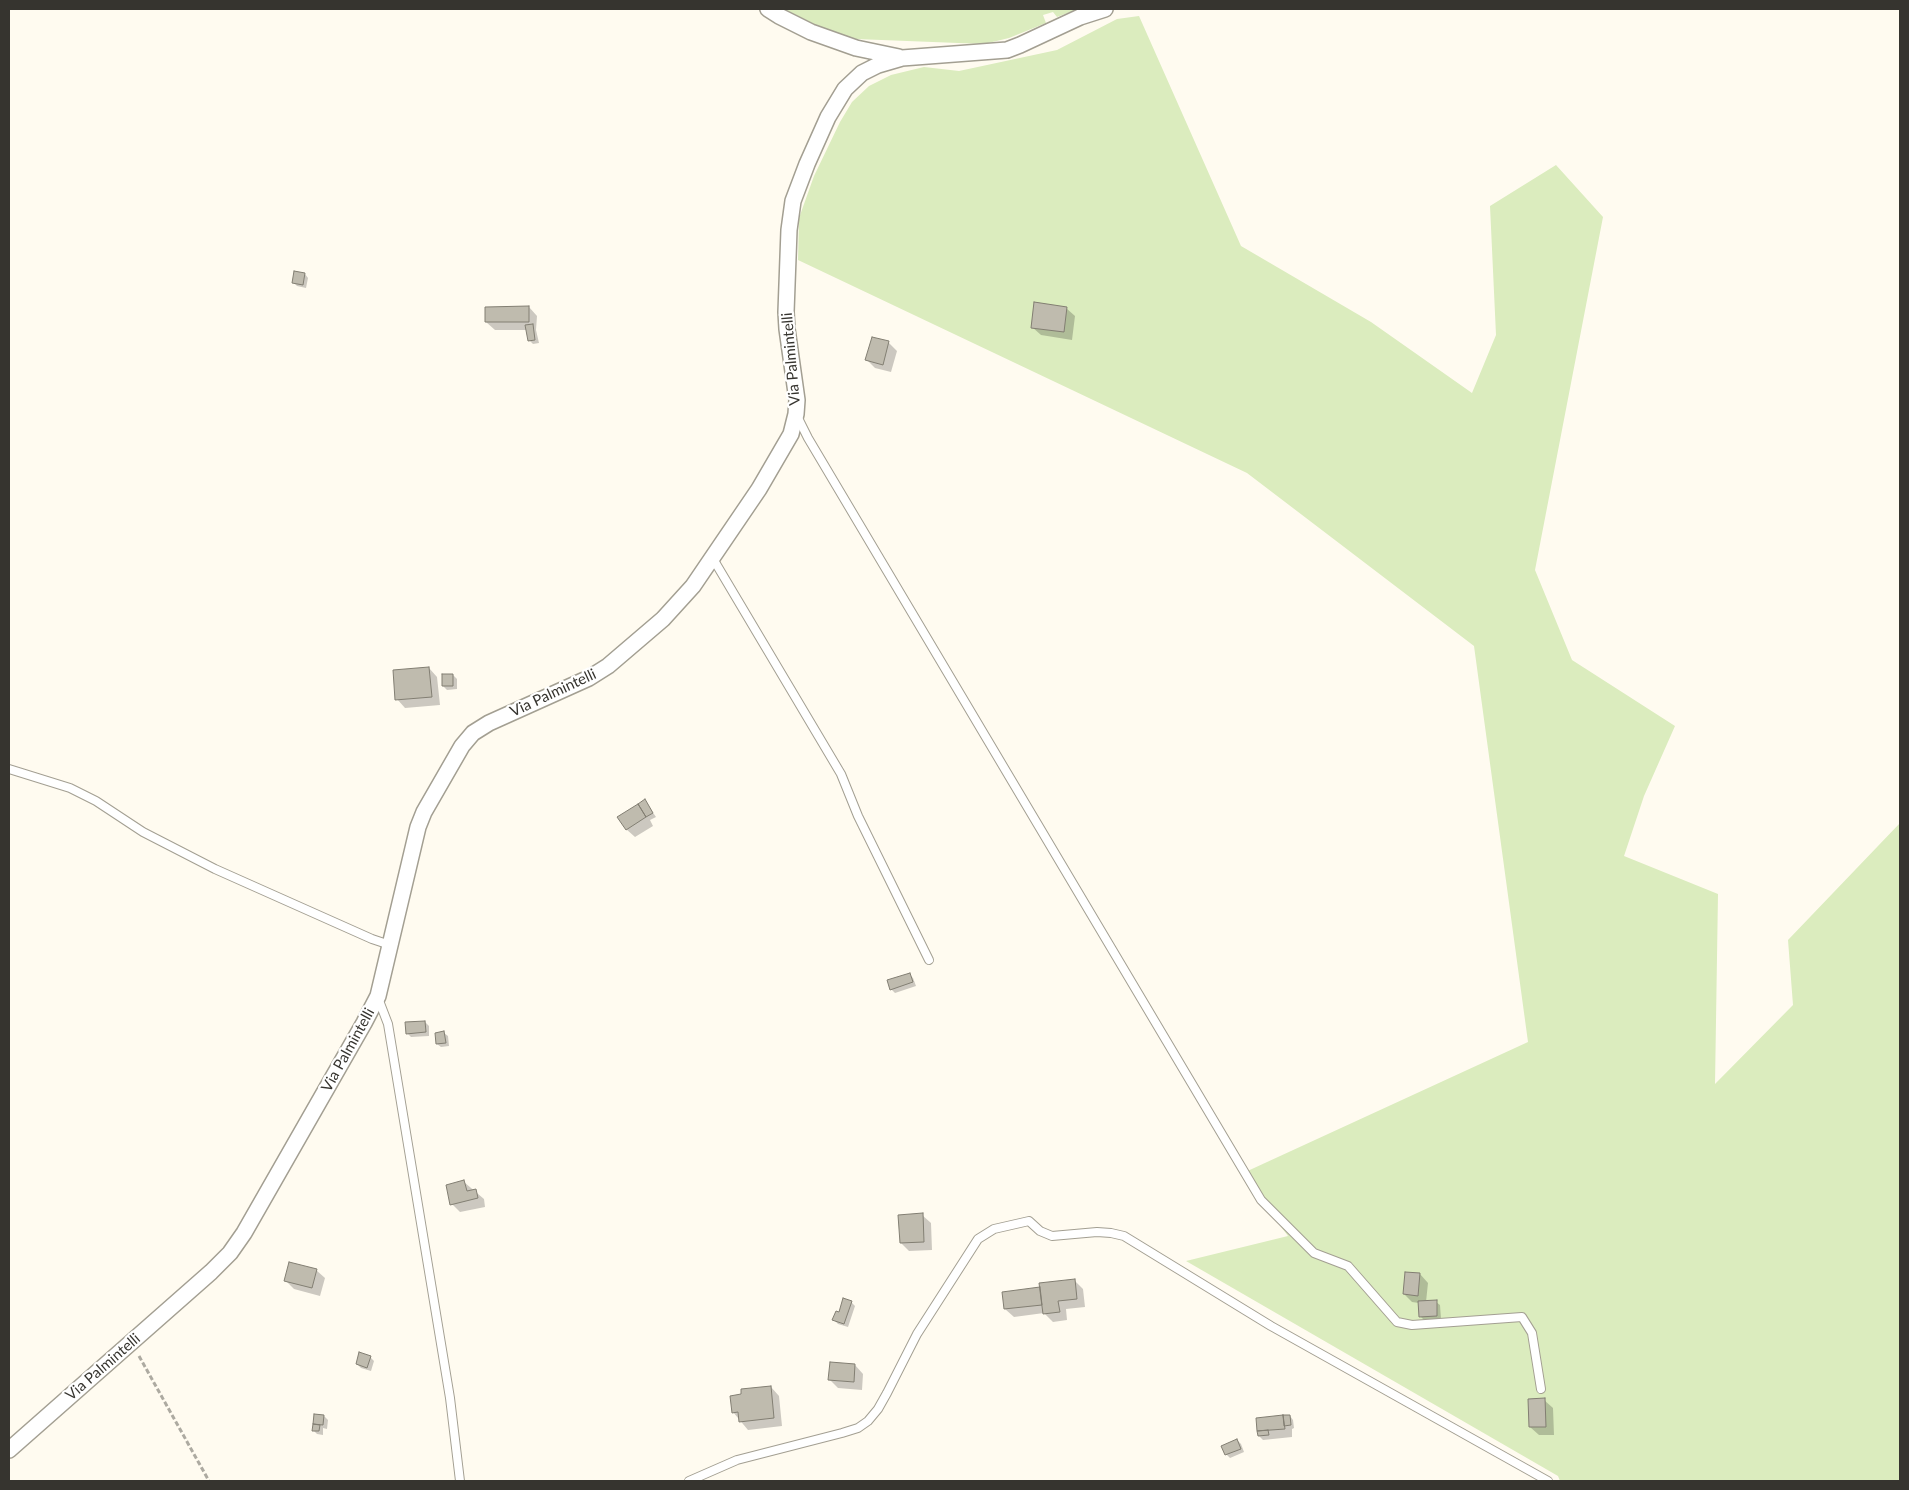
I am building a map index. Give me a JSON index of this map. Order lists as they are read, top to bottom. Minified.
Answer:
{"streets":{"street":["Via Palmintelli"]}}
